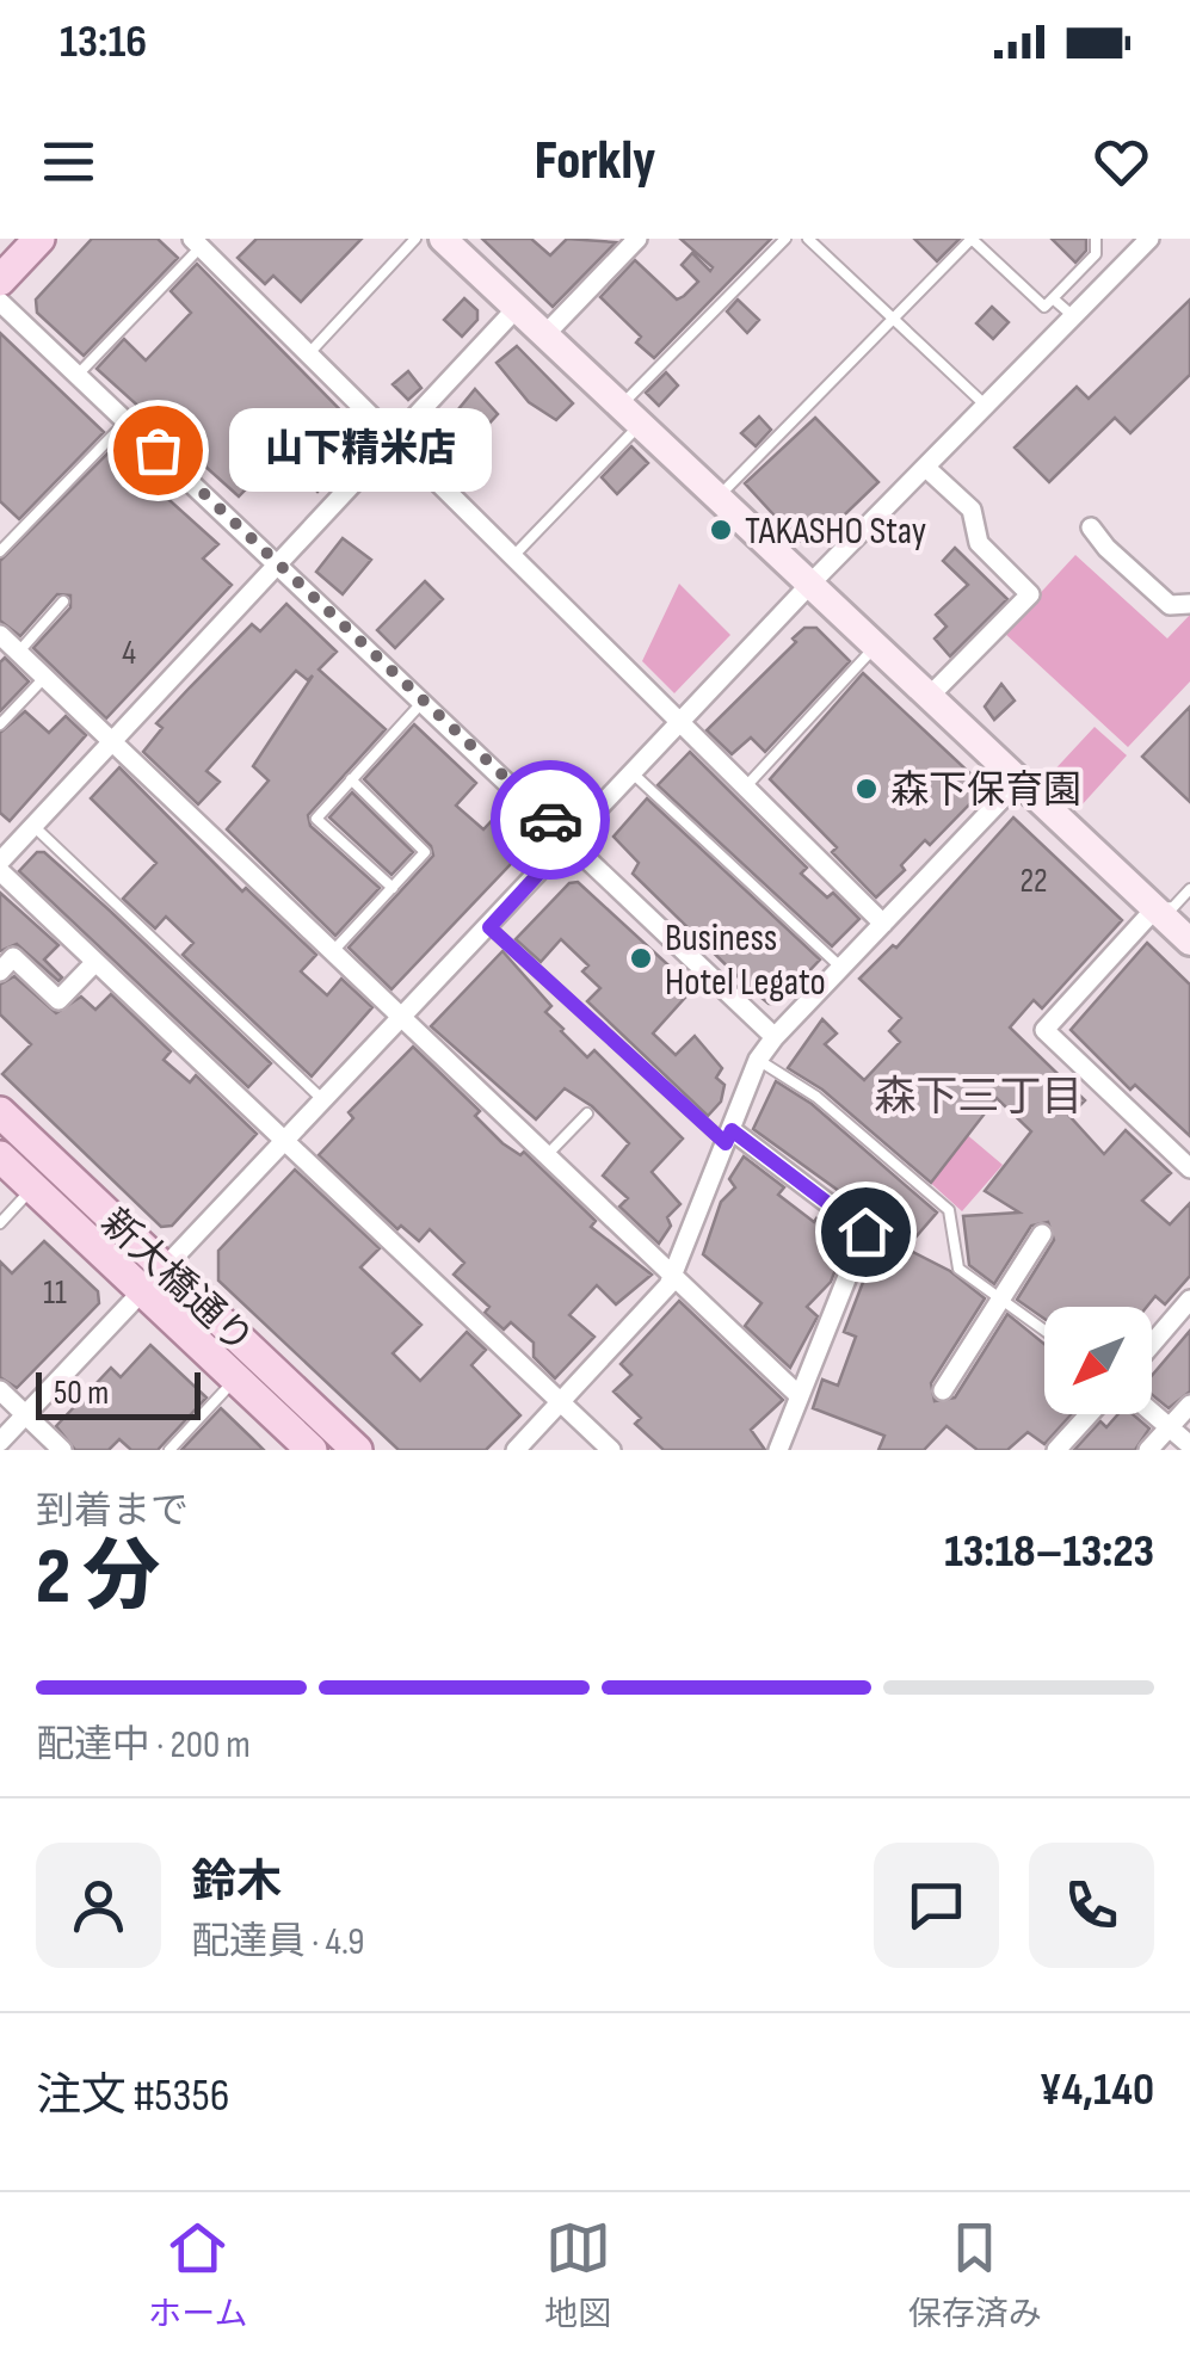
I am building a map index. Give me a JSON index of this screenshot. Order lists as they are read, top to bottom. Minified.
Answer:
{"streets":{"main road":["新大橋通り"]},"districts":["森下三丁目"],"places":["山下精米店","TAKASHO Stay","森下保育園","Business Hotel Legato"],"house_numbers":["4","22","11"],"scale_bar":"50 m","north":"bottom left","page":{"status":"13:16","header":"Forkly","bubble":"山下精米店","scale":"50 m","heading":["2 分","到着まで","13:18–13:23"],"panel":["鈴木","配達員 · 4.9","注文 #5356","¥4,140"],"bar":"配達中 · 200 m","tabs":["ホーム","地図","保存済み"]}}
